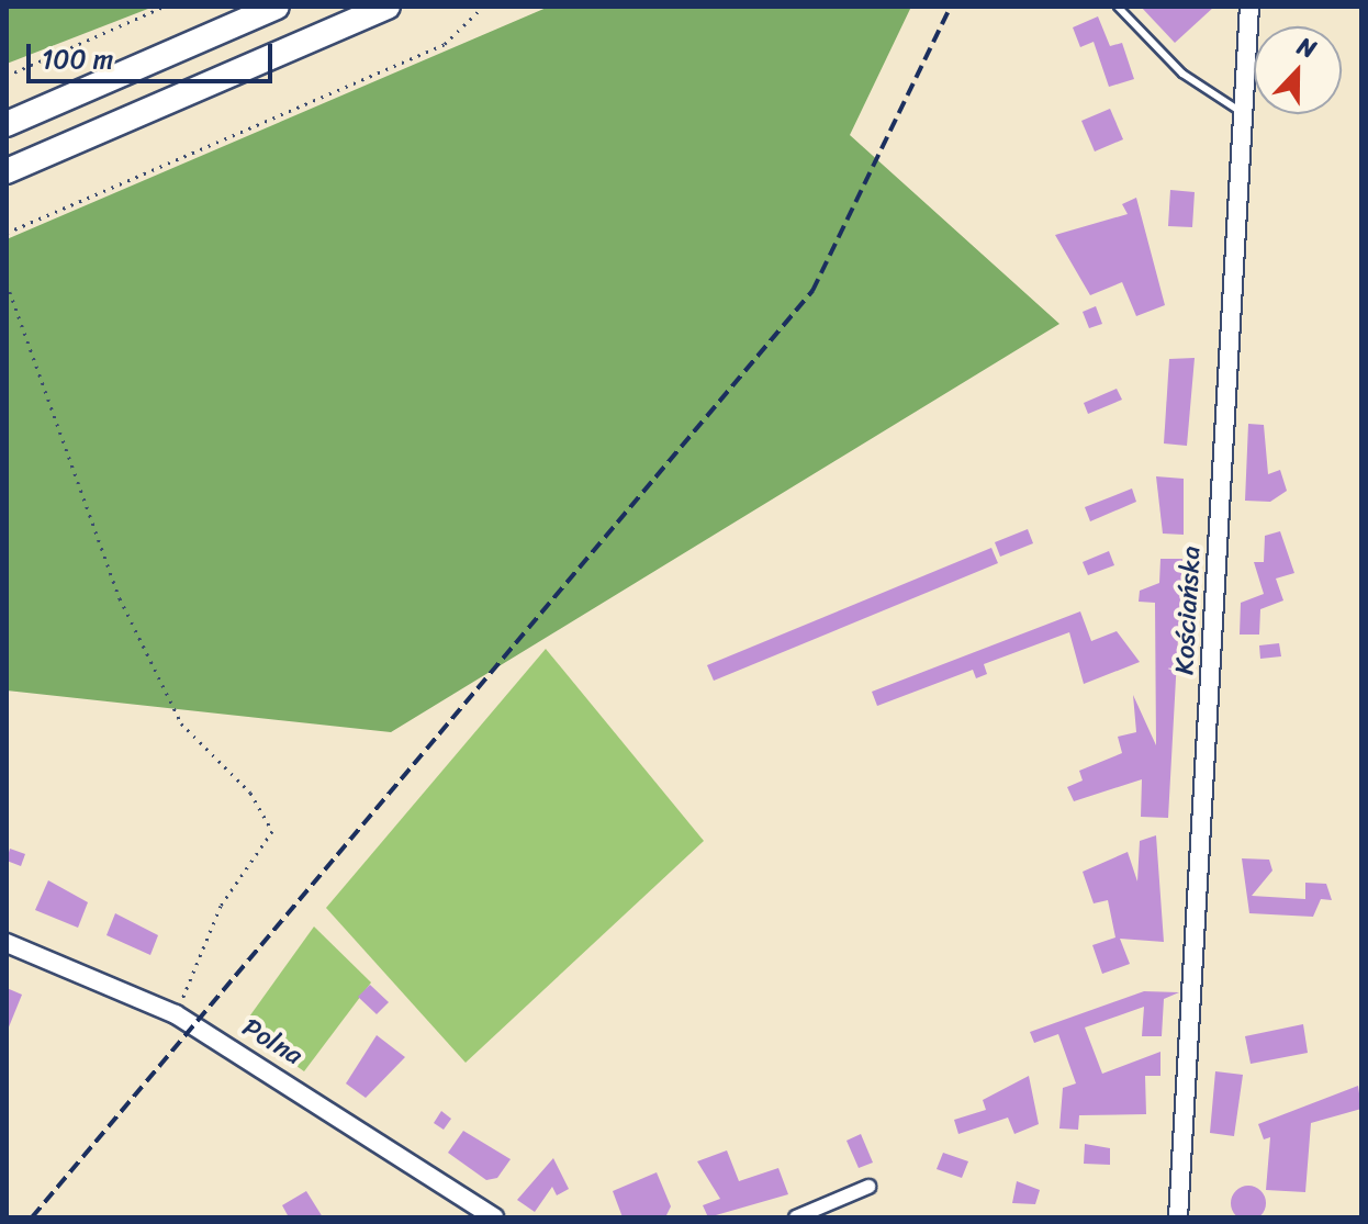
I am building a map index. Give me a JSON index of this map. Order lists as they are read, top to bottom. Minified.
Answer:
{"streets":{"street":["Kościańska","Polna"]},"scale_bar":"100 m","north":"top"}
